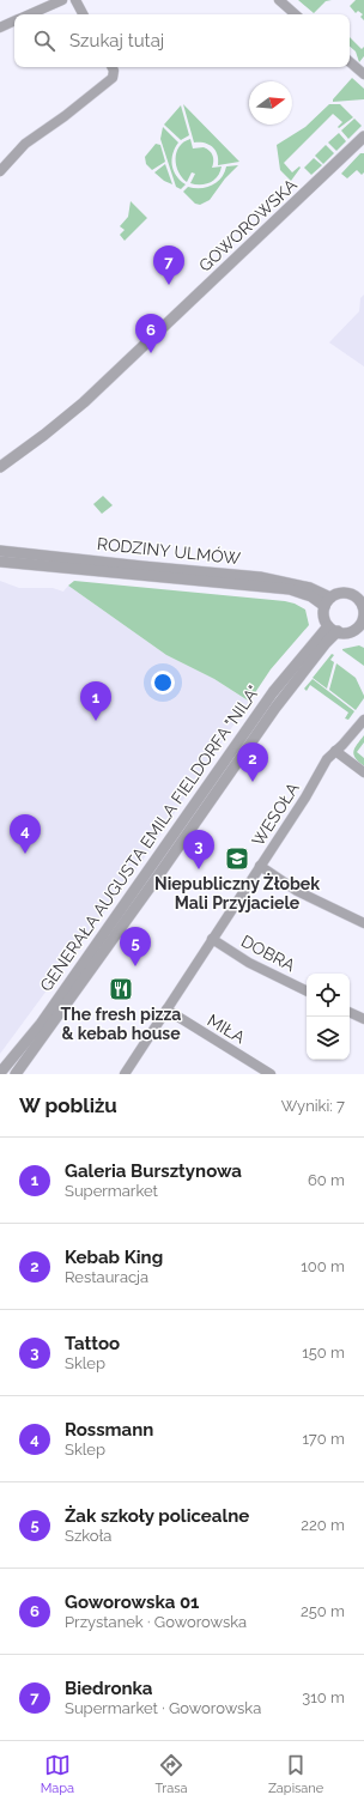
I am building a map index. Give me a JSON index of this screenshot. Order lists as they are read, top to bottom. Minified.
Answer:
{"streets":{"street":["GOWOROWSKA","RODZINY ULMÓW","WESOŁA","GENERAŁA AUGUSTA EMILA FIELDORFA \"NILA\"","DOBRA","MIŁA"]},"crossings":[["RODZINY ULMÓW","GENERAŁA AUGUSTA EMILA FIELDORFA \"NILA\""],["WESOŁA","DOBRA"],["WESOŁA","MIŁA"]],"places":{"school or university":["Niepubliczny Żłobek Mali Przyjaciele"],"restaurant":["The fresh pizza & kebab house"]},"north":"right","page":{"search":"Szukaj tutaj","pins":["7","6","1","2","4","3","5"],"heading":["W pobliżu","Wyniki: 7"],"list":[{"mark":"1","name":"Galeria Bursztynowa","note":"Supermarket","value":"60 m"},{"mark":"2","name":"Kebab King","note":"Restauracja","value":"100 m"},{"mark":"3","name":"Tattoo","note":"Sklep","value":"150 m"},{"mark":"4","name":"Rossmann","note":"Sklep","value":"170 m"},{"mark":"5","name":"Żak szkoły policealne","note":"Szkoła","value":"220 m"},{"mark":"6","name":"Goworowska 01","note":"Przystanek · Goworowska","value":"250 m"},{"mark":"7","name":"Biedronka","note":"Supermarket · Goworowska","value":"310 m"}],"nav":["Mapa","Trasa","Zapisane"]}}
